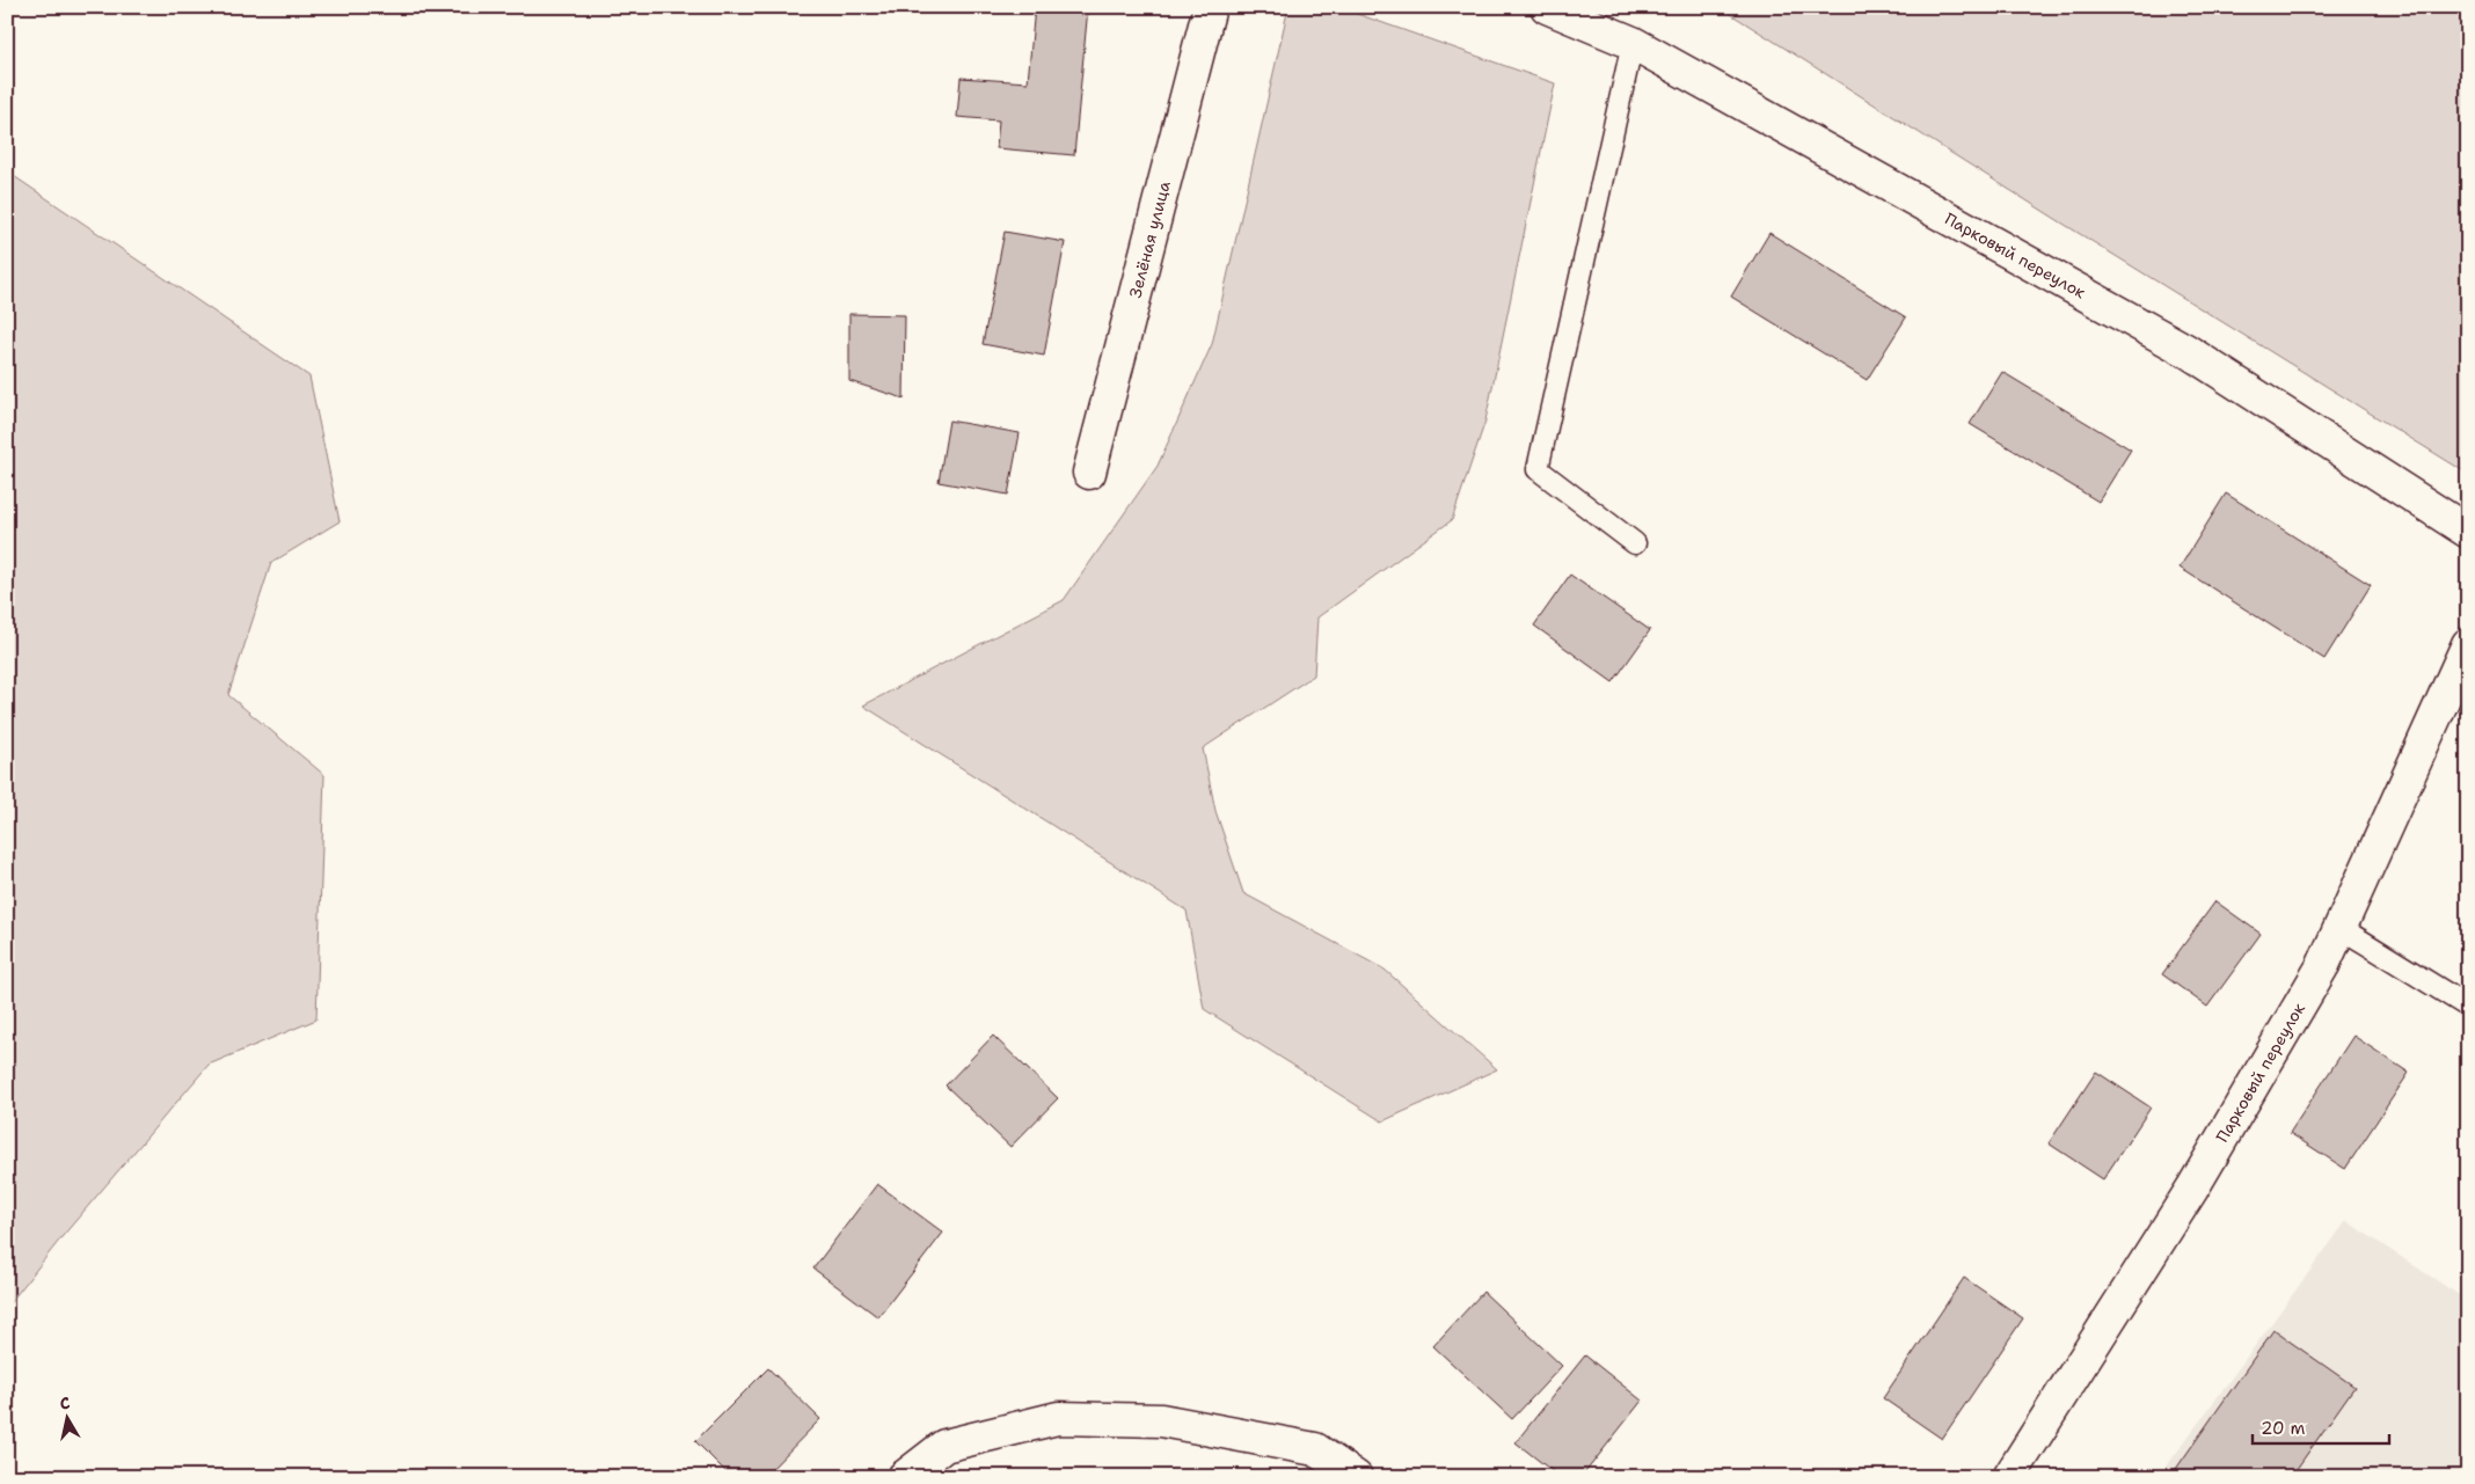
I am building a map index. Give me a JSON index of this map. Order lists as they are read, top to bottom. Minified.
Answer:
{"streets":{"street":["Зелёная улица","Парковый переулок"]},"scale_bar":"20 m","north":"top"}
